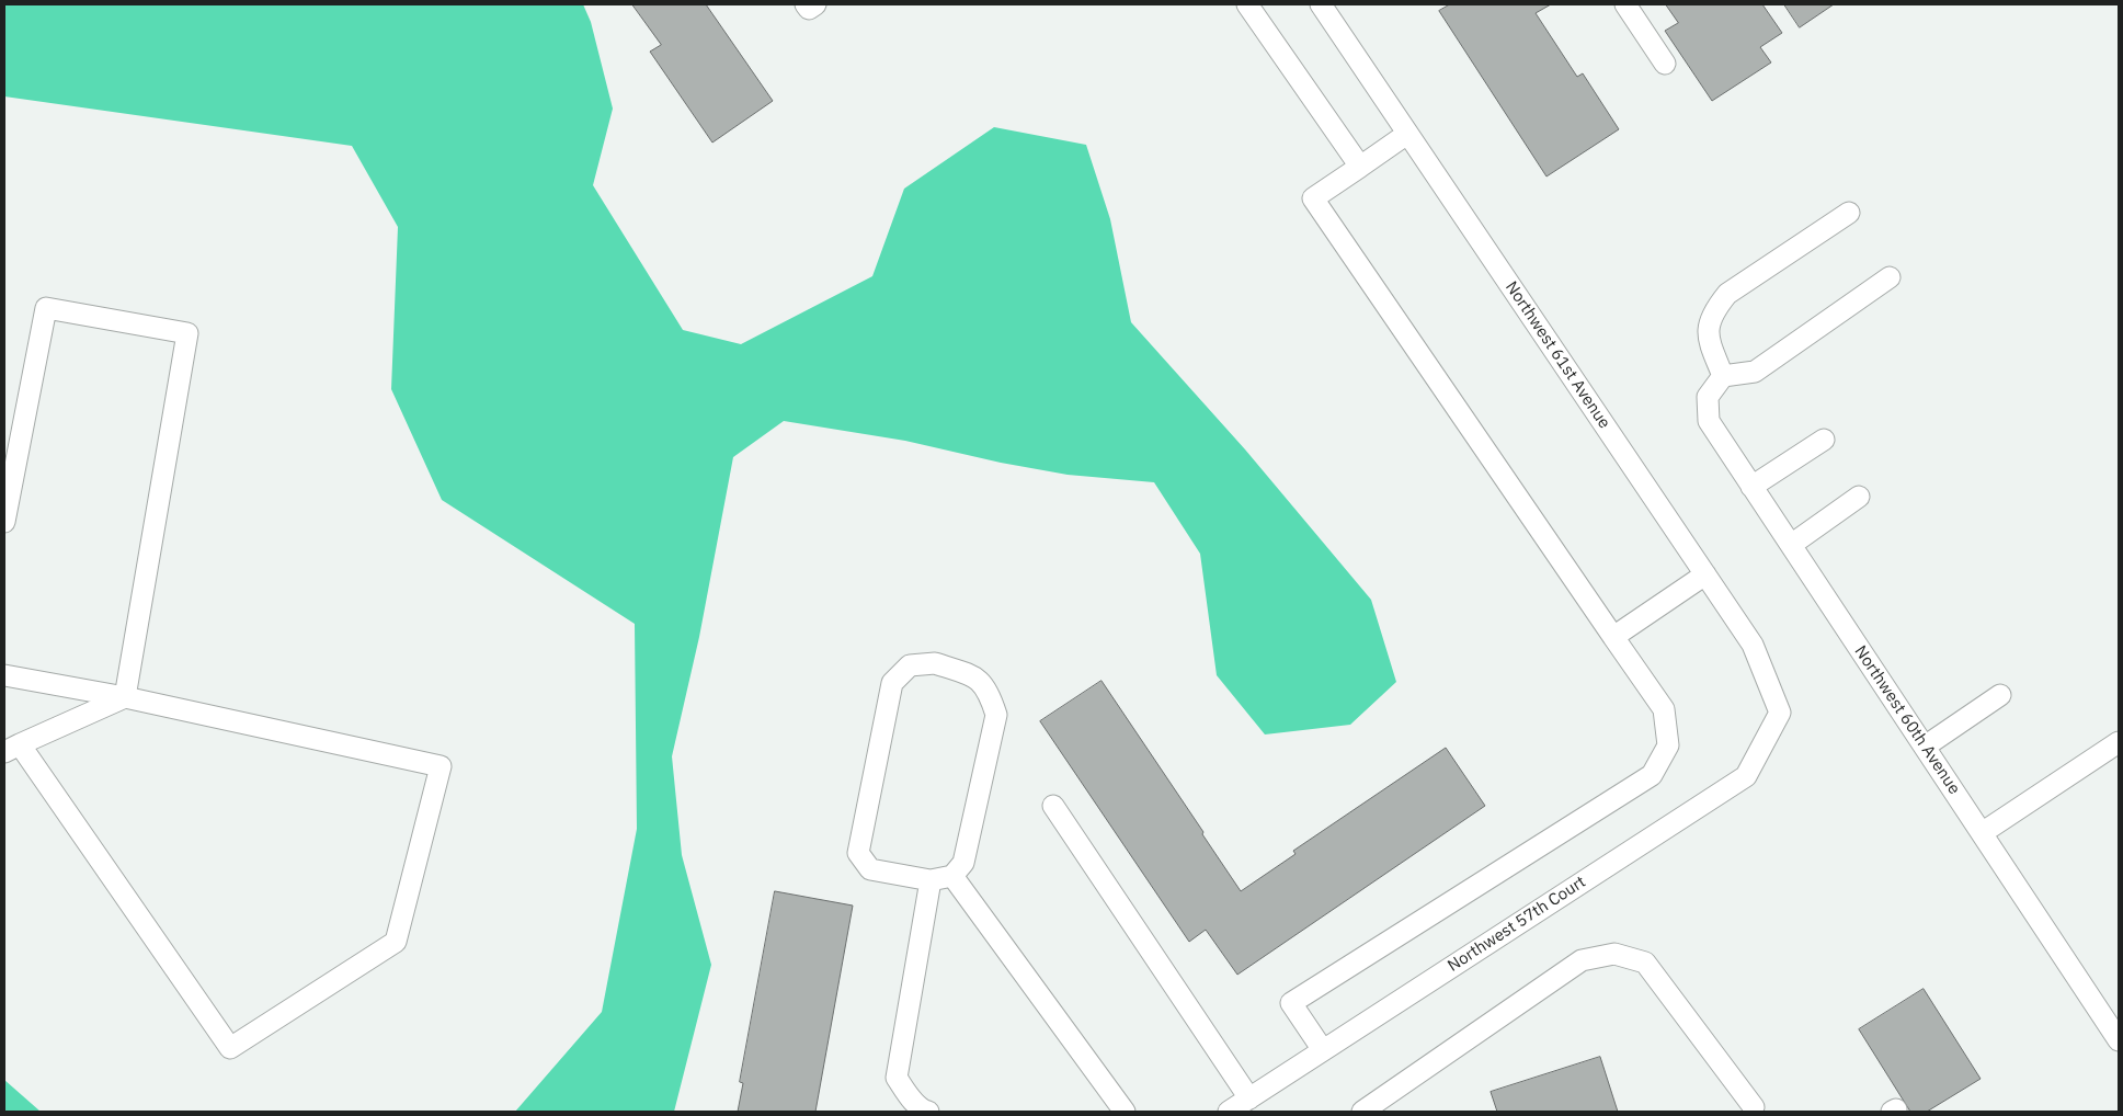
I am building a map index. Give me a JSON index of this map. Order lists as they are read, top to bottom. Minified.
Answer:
{"streets":{"lane":["Northwest 61st Avenue","Northwest 60th Avenue","Northwest 57th Court"]},"crossings":[["Northwest 61st Avenue","Northwest 57th Court"]]}
